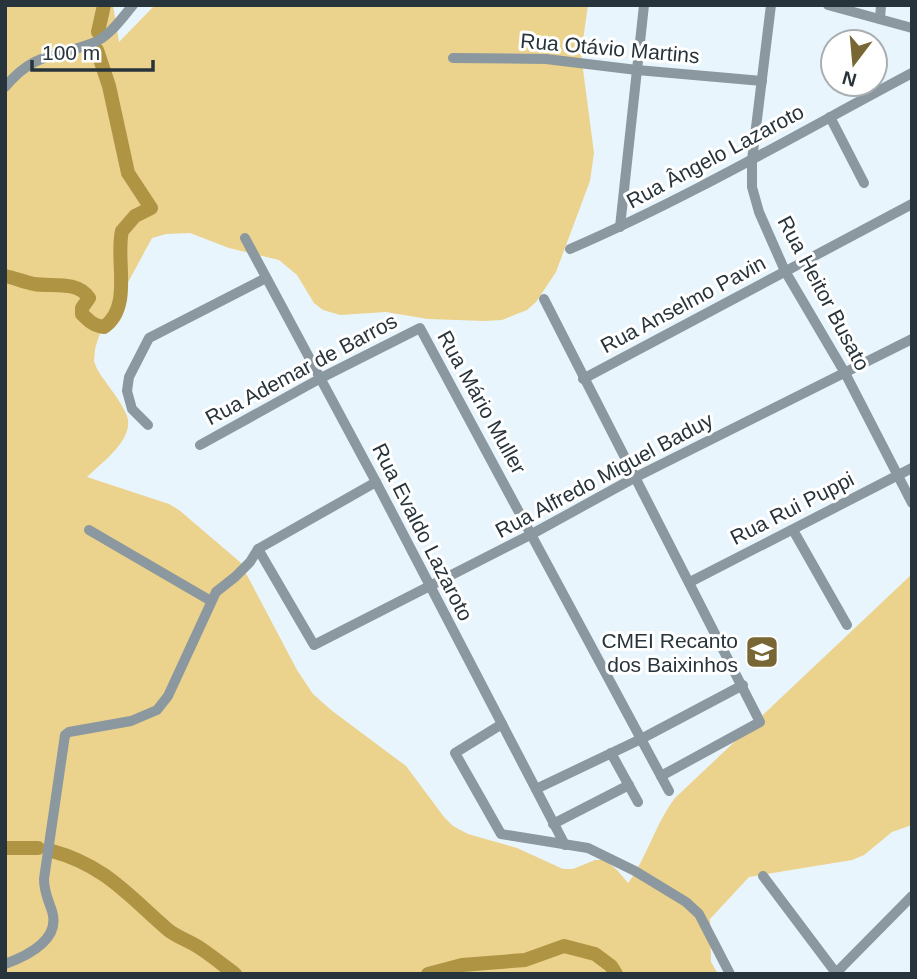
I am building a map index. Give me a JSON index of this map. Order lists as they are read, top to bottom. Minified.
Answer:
{"streets":{"street":["Rua Otávio Martins","Rua Ângelo Lazaroto","Rua Heitor Busato","Rua Anselmo Pavin","Rua Ademar de Barros","Rua Mário Muller","Rua Alfredo Miguel Baduy","Rua Rui Puppi","Rua Evaldo Lazaroto"]},"crossings":[["Rua Otávio Martins","Rua Heitor Busato"],["Rua Ângelo Lazaroto","Rua Heitor Busato"],["Rua Heitor Busato","Rua Anselmo Pavin"],["Rua Heitor Busato","Rua Alfredo Miguel Baduy"],["Rua Heitor Busato","Rua Rui Puppi"],["Rua Ademar de Barros","Rua Mário Muller"],["Rua Ademar de Barros","Rua Evaldo Lazaroto"],["Rua Mário Muller","Rua Alfredo Miguel Baduy"],["Rua Alfredo Miguel Baduy","Rua Evaldo Lazaroto"]],"places":{"school or university":["CMEI Recanto dos Baixinhos"]},"scale_bar":"100 m","north":"bottom"}
